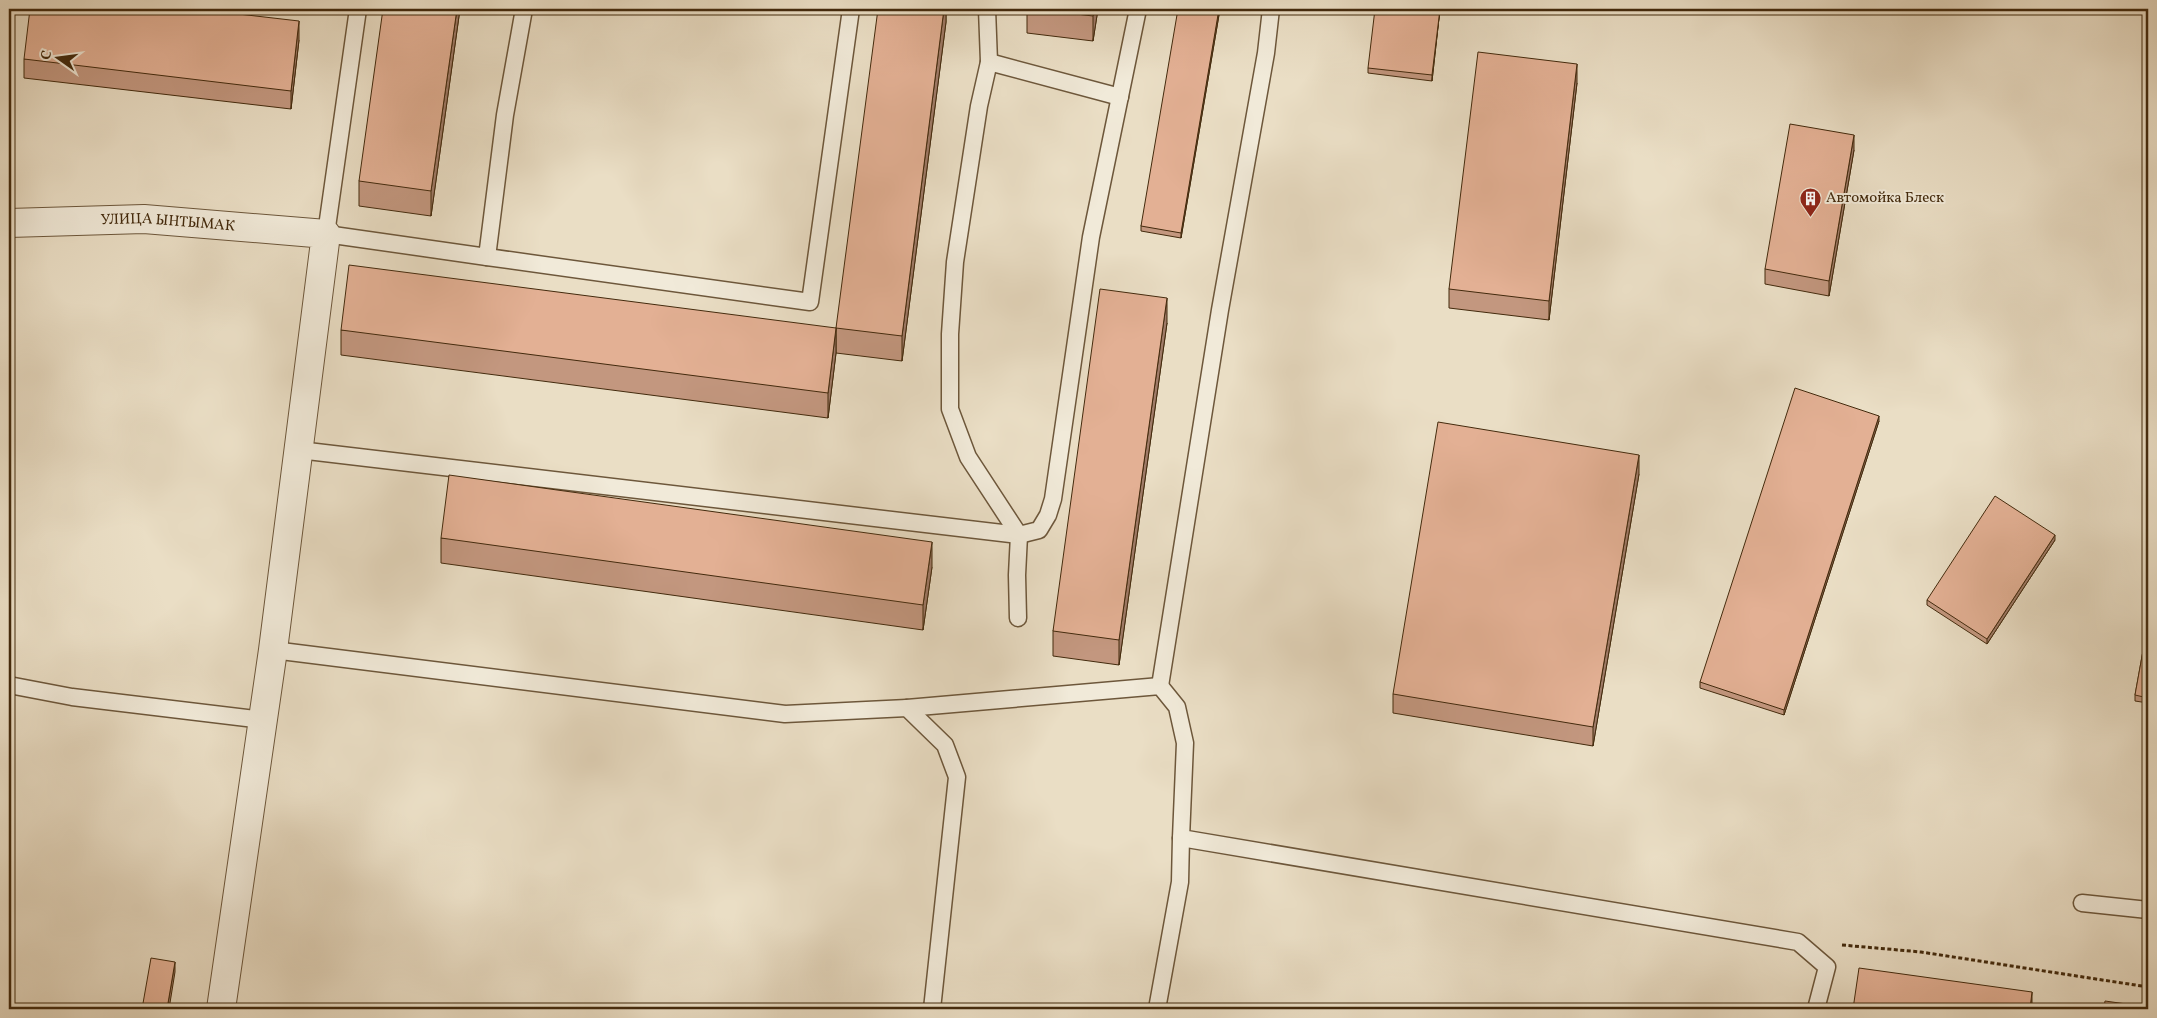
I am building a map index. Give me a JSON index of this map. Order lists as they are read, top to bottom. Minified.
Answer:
{"streets":{"street":["УЛИЦА ЫНТЫМАК"]},"places":{"building":["Автомойка Блеск"]},"north":"left"}
